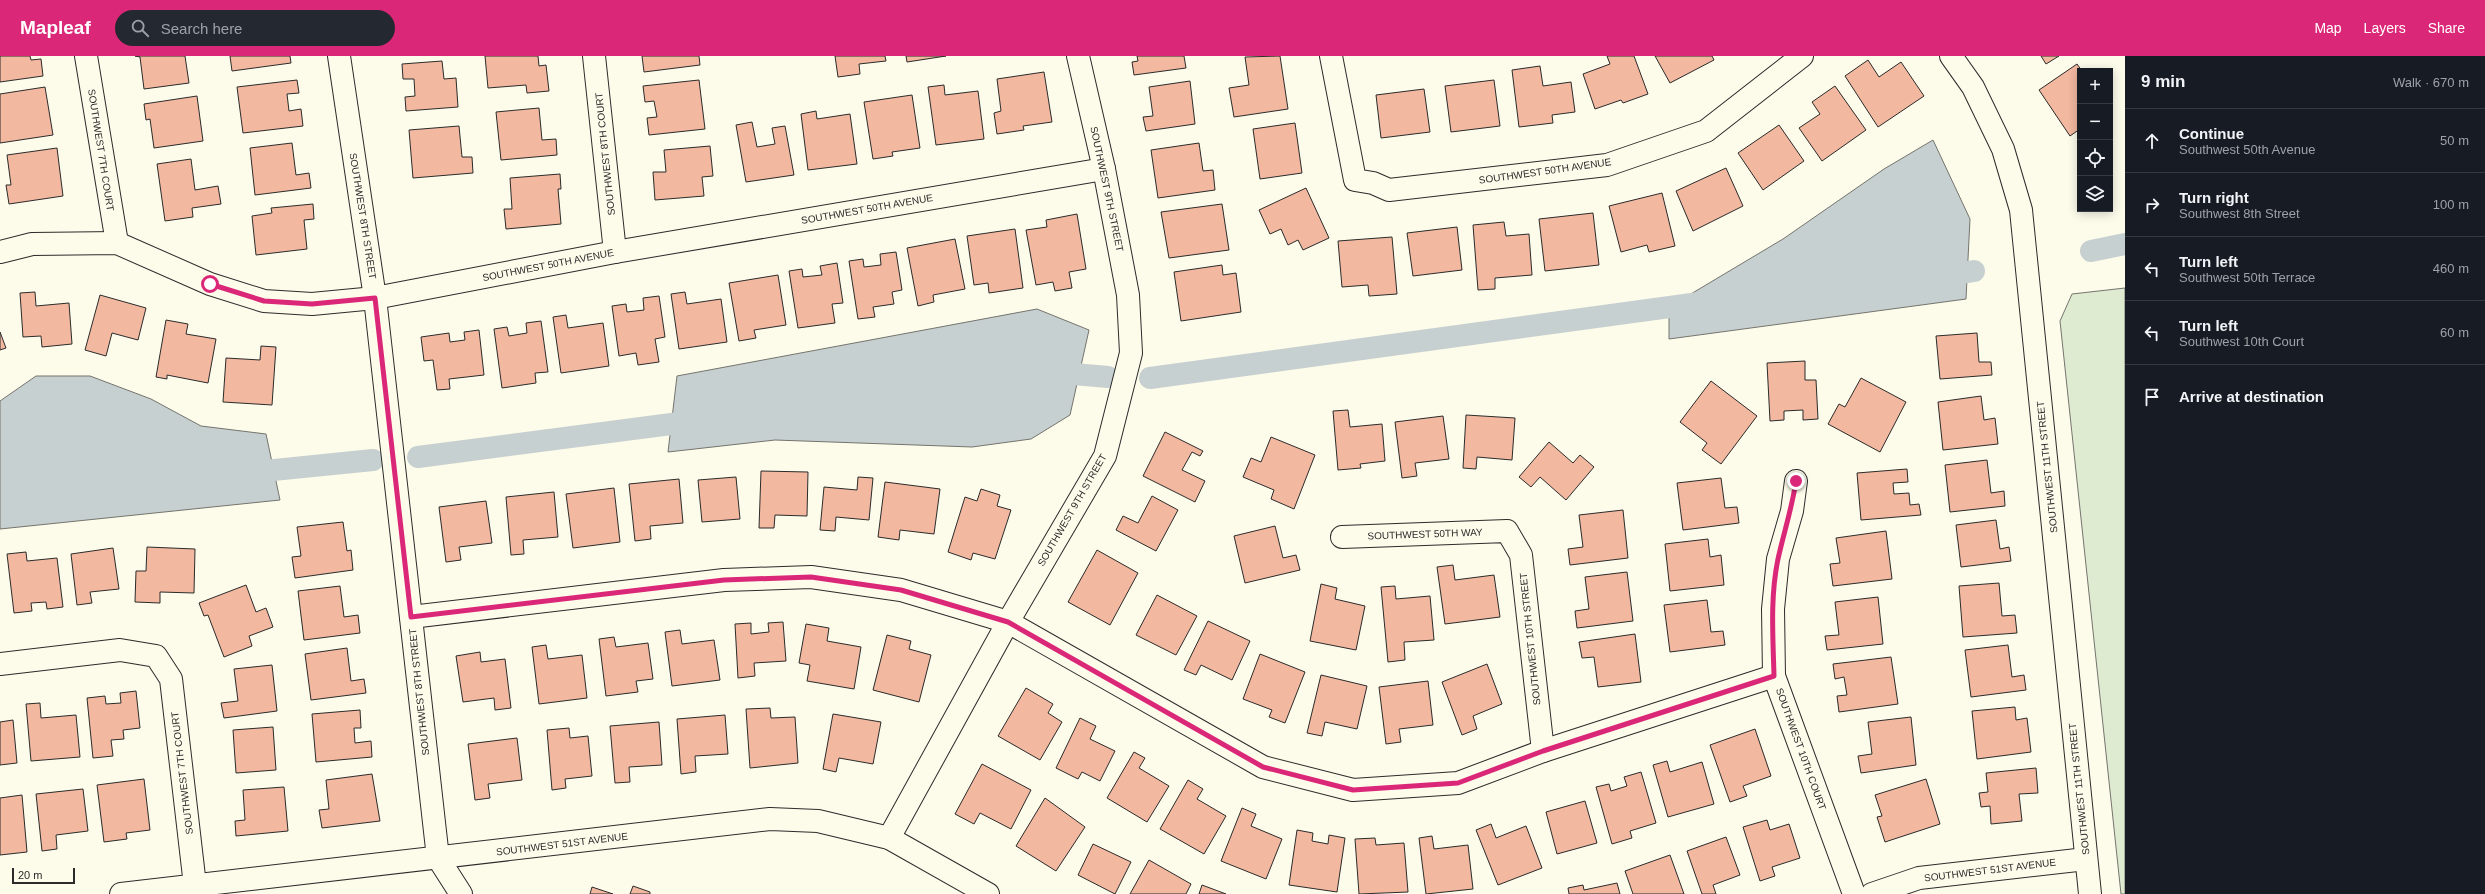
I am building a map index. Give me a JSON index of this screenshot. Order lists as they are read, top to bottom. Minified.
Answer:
{"streets":{"street":["SOUTHWEST 7TH COURT","SOUTHWEST 8TH COURT","SOUTHWEST 50TH AVENUE","SOUTHWEST 9TH STREET","SOUTHWEST 8TH STREET","SOUTHWEST 11TH STREET","SOUTHWEST 50TH WAY","SOUTHWEST 10TH STREET","SOUTHWEST 10TH COURT","SOUTHWEST 51ST AVENUE"]},"crossings":[["SOUTHWEST 7TH COURT","SOUTHWEST 50TH AVENUE"],["SOUTHWEST 7TH COURT","SOUTHWEST 51ST AVENUE"],["SOUTHWEST 8TH COURT","SOUTHWEST 50TH AVENUE"],["SOUTHWEST 50TH AVENUE","SOUTHWEST 9TH STREET"],["SOUTHWEST 50TH AVENUE","SOUTHWEST 8TH STREET"],["SOUTHWEST 9TH STREET","SOUTHWEST 51ST AVENUE"],["SOUTHWEST 8TH STREET","SOUTHWEST 51ST AVENUE"],["SOUTHWEST 11TH STREET","SOUTHWEST 51ST AVENUE"],["SOUTHWEST 50TH WAY","SOUTHWEST 10TH STREET"]],"scale_bar":"20 m","page":{"header":"Mapleaf","search":"Search here","nav":["Map","Layers","Share"],"heading":["9 min","Walk · 670 m"],"map_buttons":["+","−"],"list":[["Continue","Southwest 50th Avenue","50 m"],["Turn right","Southwest 8th Street","100 m"],["Turn left","Southwest 50th Terrace","460 m"],["Turn left","Southwest 10th Court","60 m"],"Arrive at destination"],"scale":"20 m"}}
